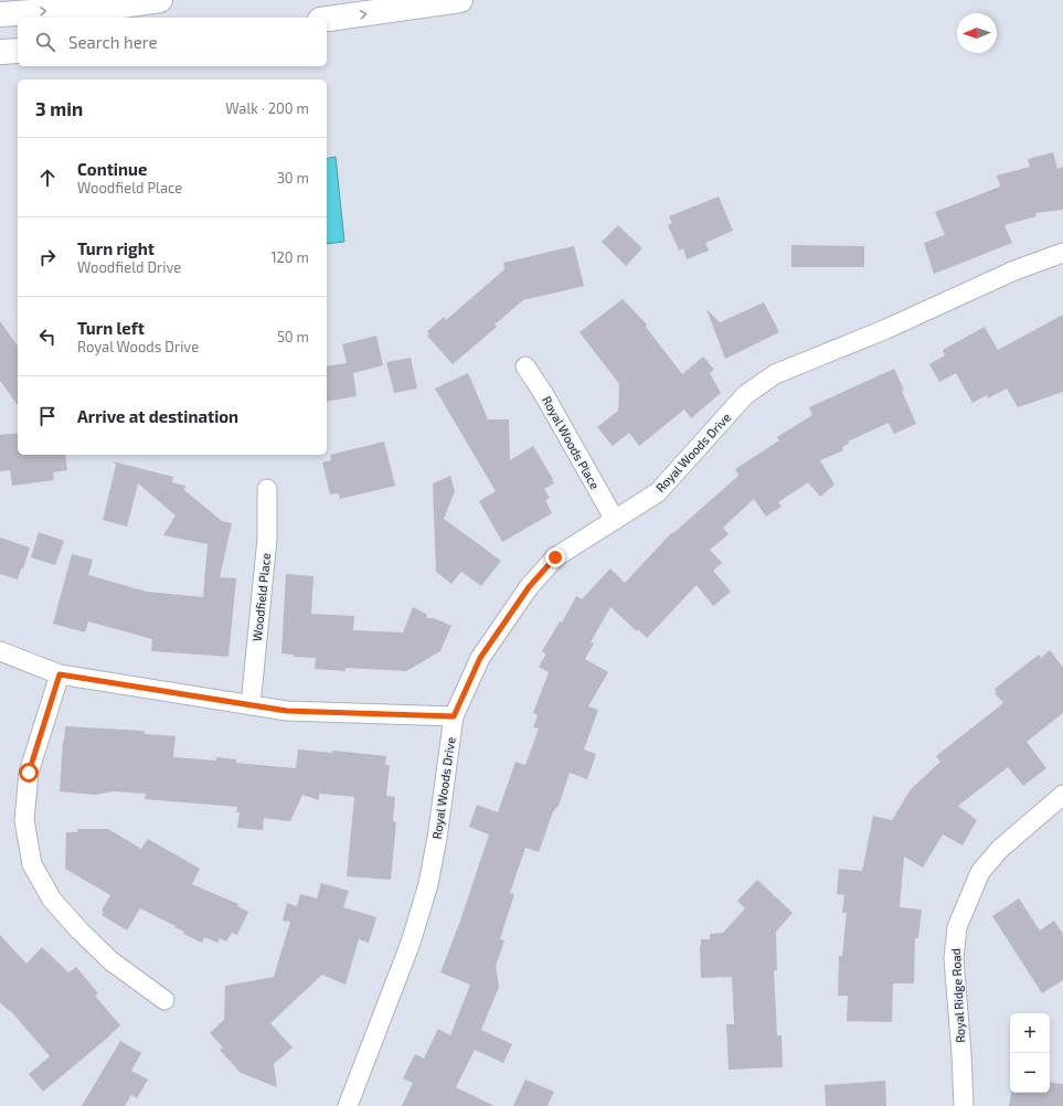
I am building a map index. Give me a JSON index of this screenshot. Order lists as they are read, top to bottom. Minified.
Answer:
{"streets":{"street":["Royal Woods Place","Royal Woods Drive","Woodfield Place","Royal Ridge Road"]},"crossings":[["Royal Woods Place","Royal Woods Drive"]],"north":"left","page":{"search":"Search here","heading":["3 min","Walk · 200 m"],"list":[["Continue","Woodfield Place","30 m"],["Turn right","Woodfield Drive","120 m"],["Turn left","Royal Woods Drive","50 m"],"Arrive at destination"],"map_buttons":["+","−"]}}
